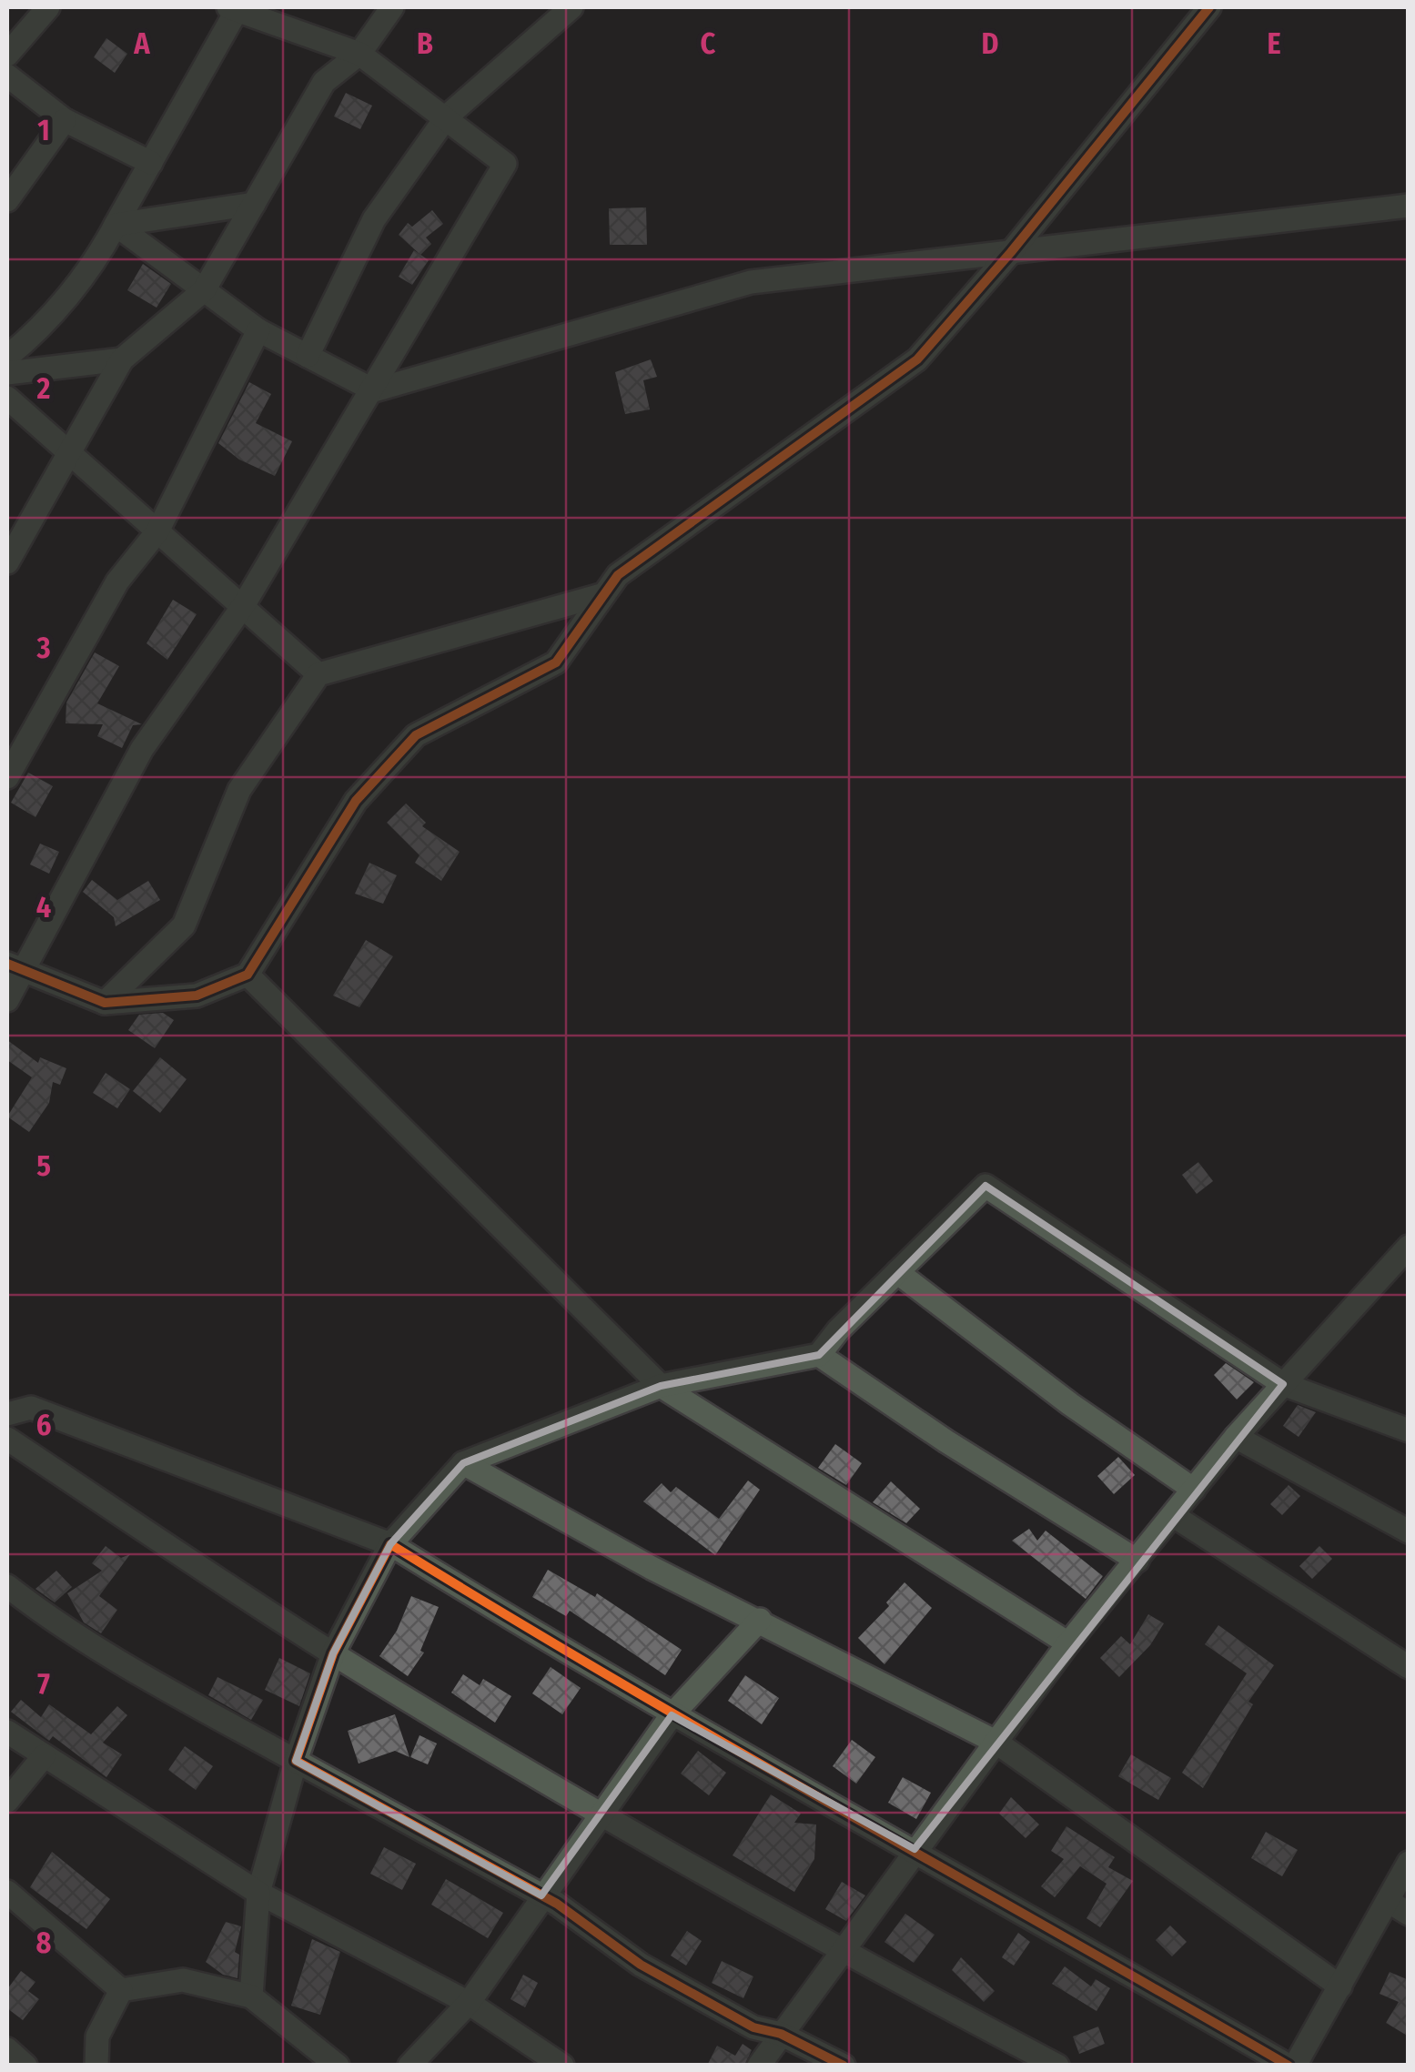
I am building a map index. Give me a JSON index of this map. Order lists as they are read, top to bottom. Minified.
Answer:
{"grid":{"columns":["A","B","C","D","E"],"rows":["1","2","3","4","5","6","7","8"]}}
